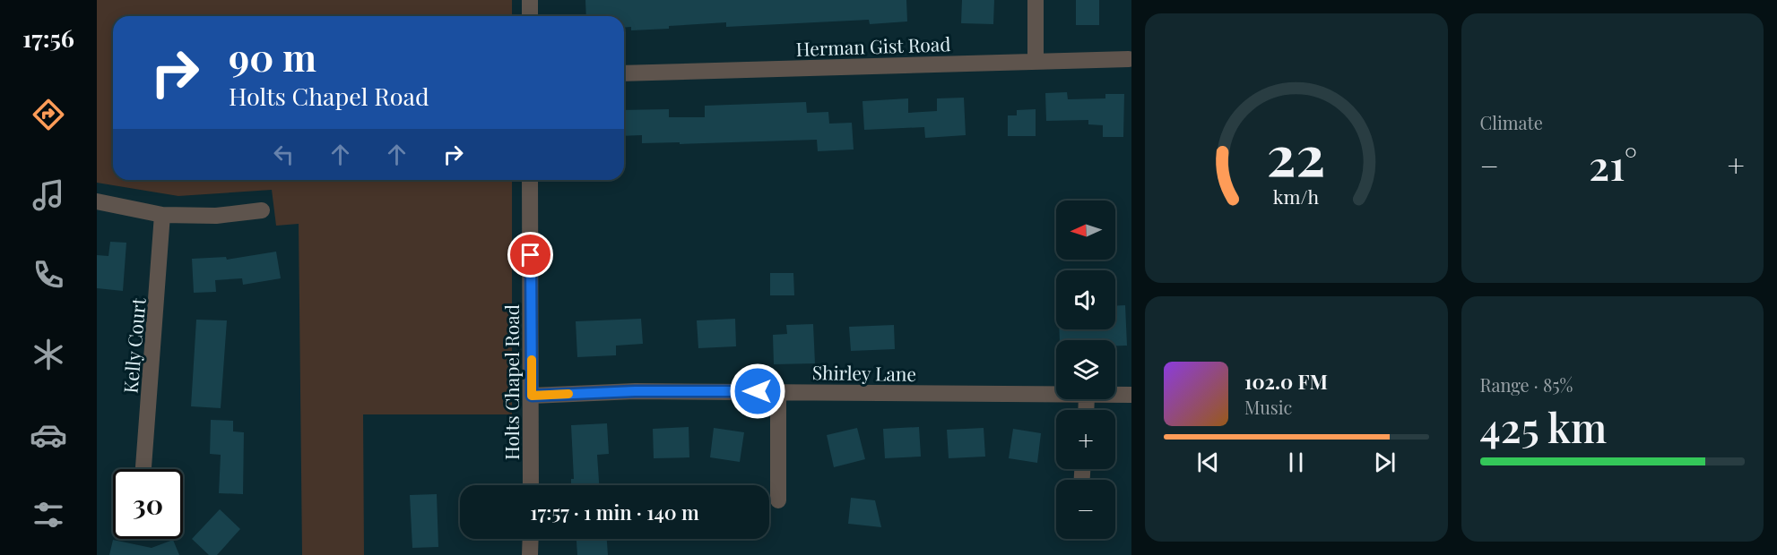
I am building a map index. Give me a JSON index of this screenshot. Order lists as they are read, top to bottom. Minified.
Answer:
{"streets":{"street":["Herman Gist Road","Kelly Court","Shirley Lane","Holts Chapel Road"]},"crossings":[["Shirley Lane","Holts Chapel Road"]],"north":"left","page":{"tabs":"17:56","tile":["Climate",["Range · 85%","425 km"]],"turn":["90 m","Holts Chapel Road"],"heat":["−","21°","+"],"map_buttons":["+","−"],"song":["102.0 FM","Music"],"limit":"30","trip":"17:57 · 1 min · 140 m","gauge":["22","km/h"]}}
